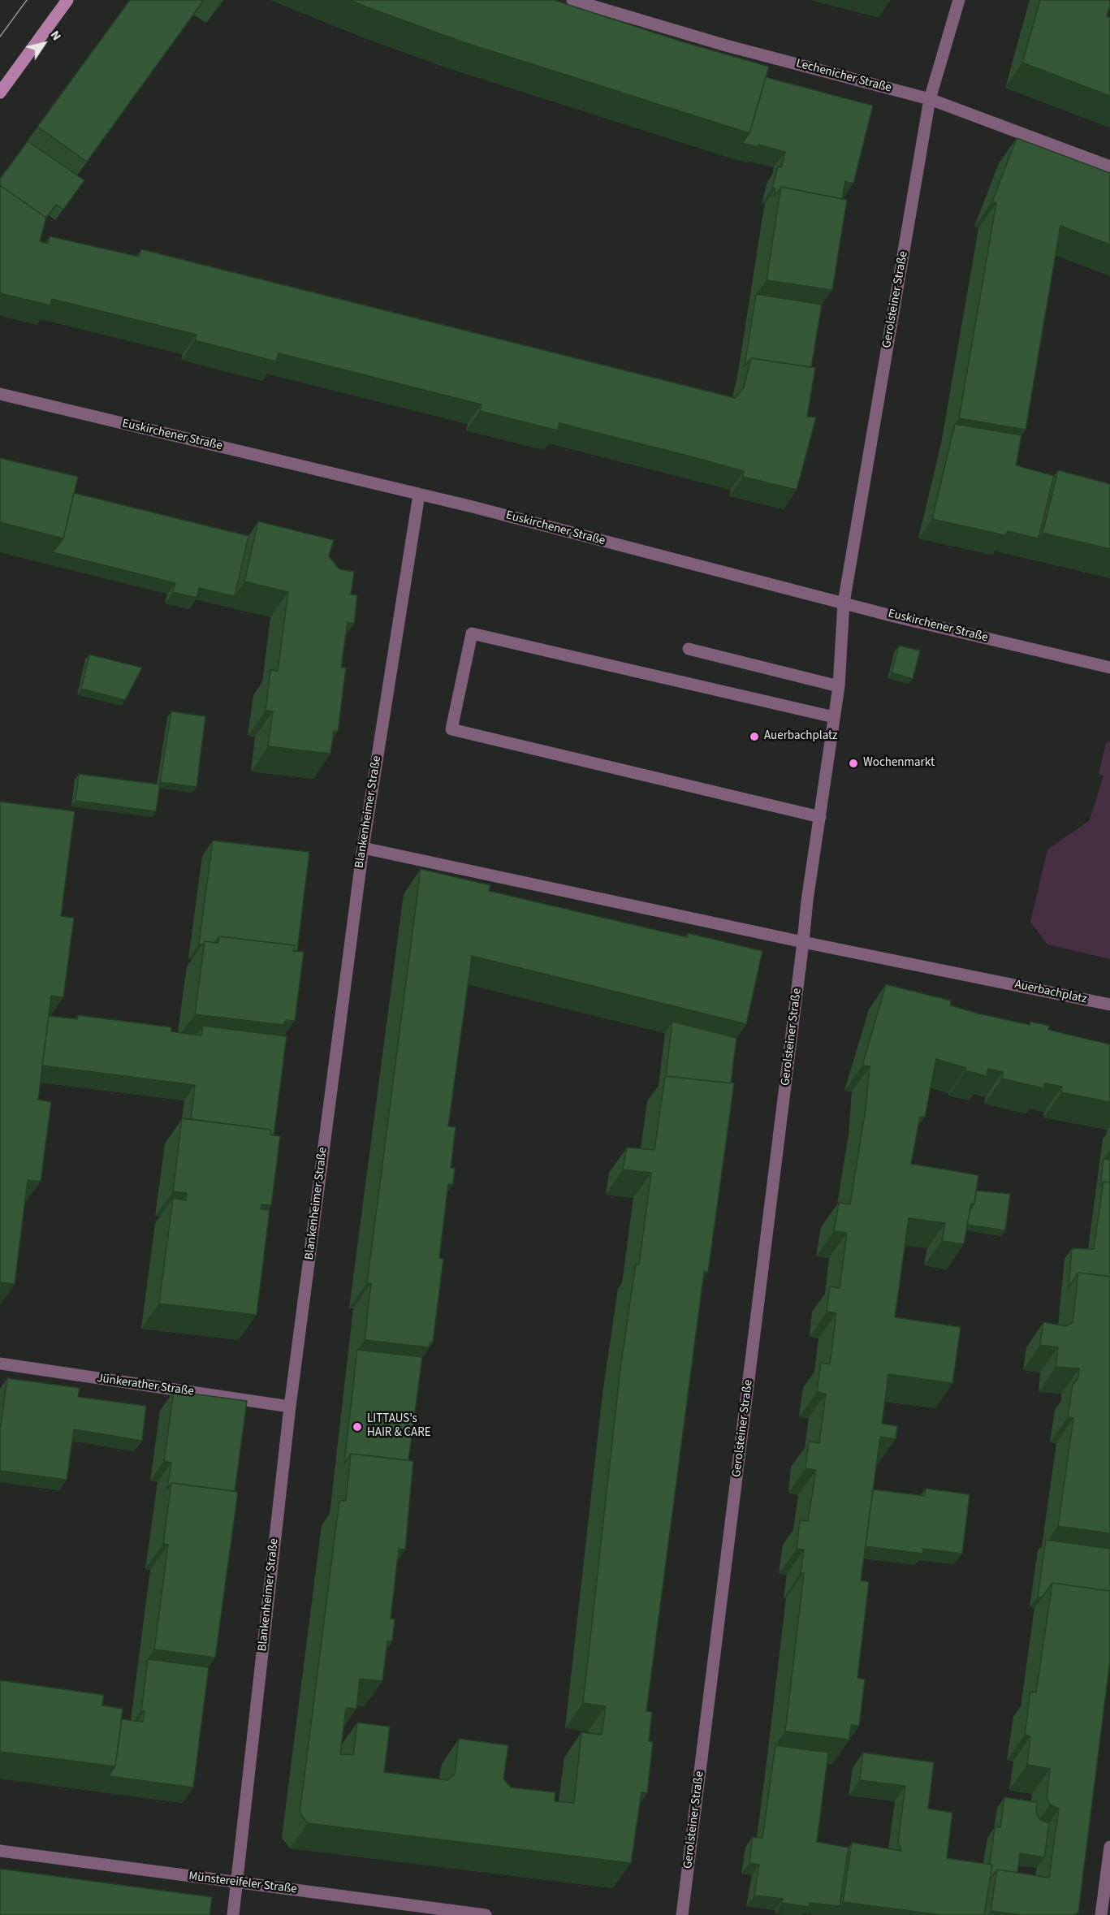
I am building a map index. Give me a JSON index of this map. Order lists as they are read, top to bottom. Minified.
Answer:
{"streets":{"street":["Lechenicher Straße","Gerolsteiner Straße","Euskirchener Straße","Blankenheimer Straße","Auerbachplatz","Jünkerather Straße","Münstereifeler Straße"]},"crossings":[["Lechenicher Straße","Gerolsteiner Straße"],["Gerolsteiner Straße","Euskirchener Straße"],["Gerolsteiner Straße","Auerbachplatz"],["Euskirchener Straße","Blankenheimer Straße"],["Blankenheimer Straße","Auerbachplatz"],["Blankenheimer Straße","Jünkerather Straße"],["Blankenheimer Straße","Münstereifeler Straße"]],"places":["Auerbachplatz","Wochenmarkt","LITTAUS's HAIR & CARE"],"north":"top right"}
